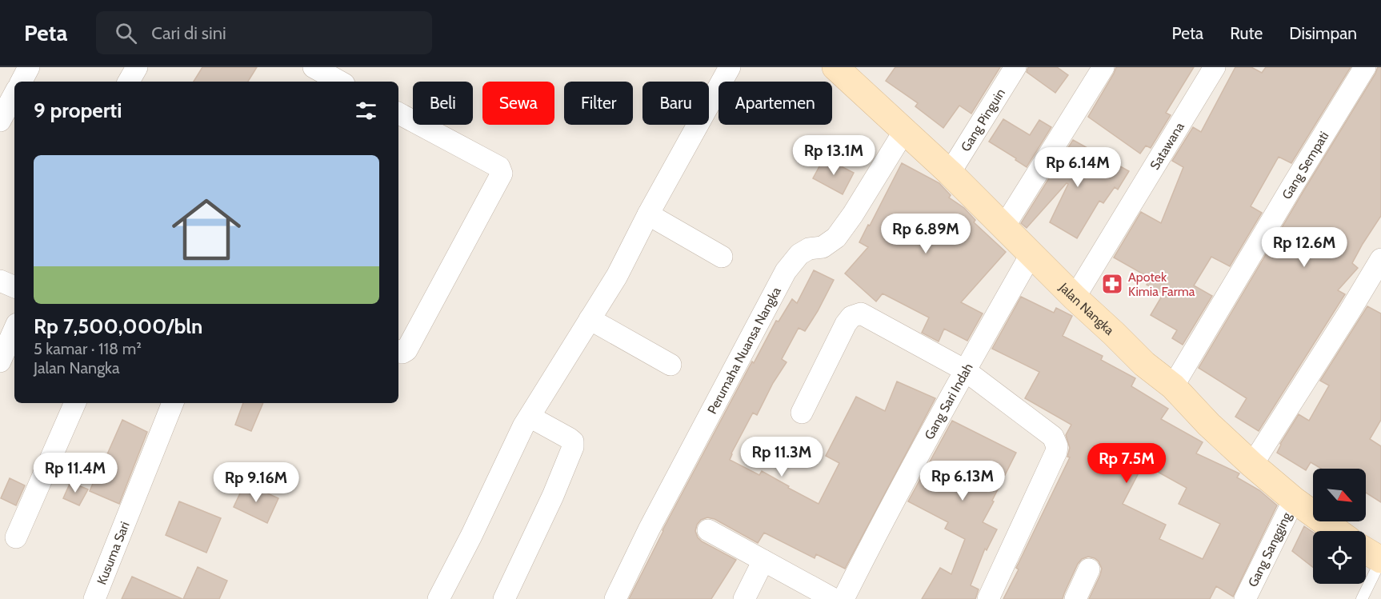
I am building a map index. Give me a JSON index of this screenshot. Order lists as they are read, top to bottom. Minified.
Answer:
{"streets":{"main road":["Jalan Nangka"],"street":["Gang Pinguin","Satawana","Gang Sempati","Perumaha Nuansa Nangka","Gang Sari Indah","Gang Sangging","Kusuma Sari"]},"crossings":[["Gang Pinguin","Jalan Nangka"],["Satawana","Jalan Nangka"],["Gang Sempati","Jalan Nangka"],["Jalan Nangka","Perumaha Nuansa Nangka"],["Jalan Nangka","Gang Sari Indah"],["Jalan Nangka","Gang Sangging"]],"places":{"pharmacy":["Apotek Kimia Farma"]},"north":"bottom right","page":{"header":"Peta","search":"Cari di sini","nav":["Peta","Rute","Disimpan"],"chip":["Beli","Sewa","Filter","Baru","Apartemen"],"heading":"9 properti","price":["Rp 13.1M","Rp 6.14M","Rp 6.89M","Rp 12.6M","Rp 11.3M","Rp 7.5M","Rp 11.4M","Rp 6.13M","Rp 9.16M"],"list":[{"name":"Rp 7,500,000/bln","note":"5 kamar · 118 m² · Jalan Nangka"}]}}
